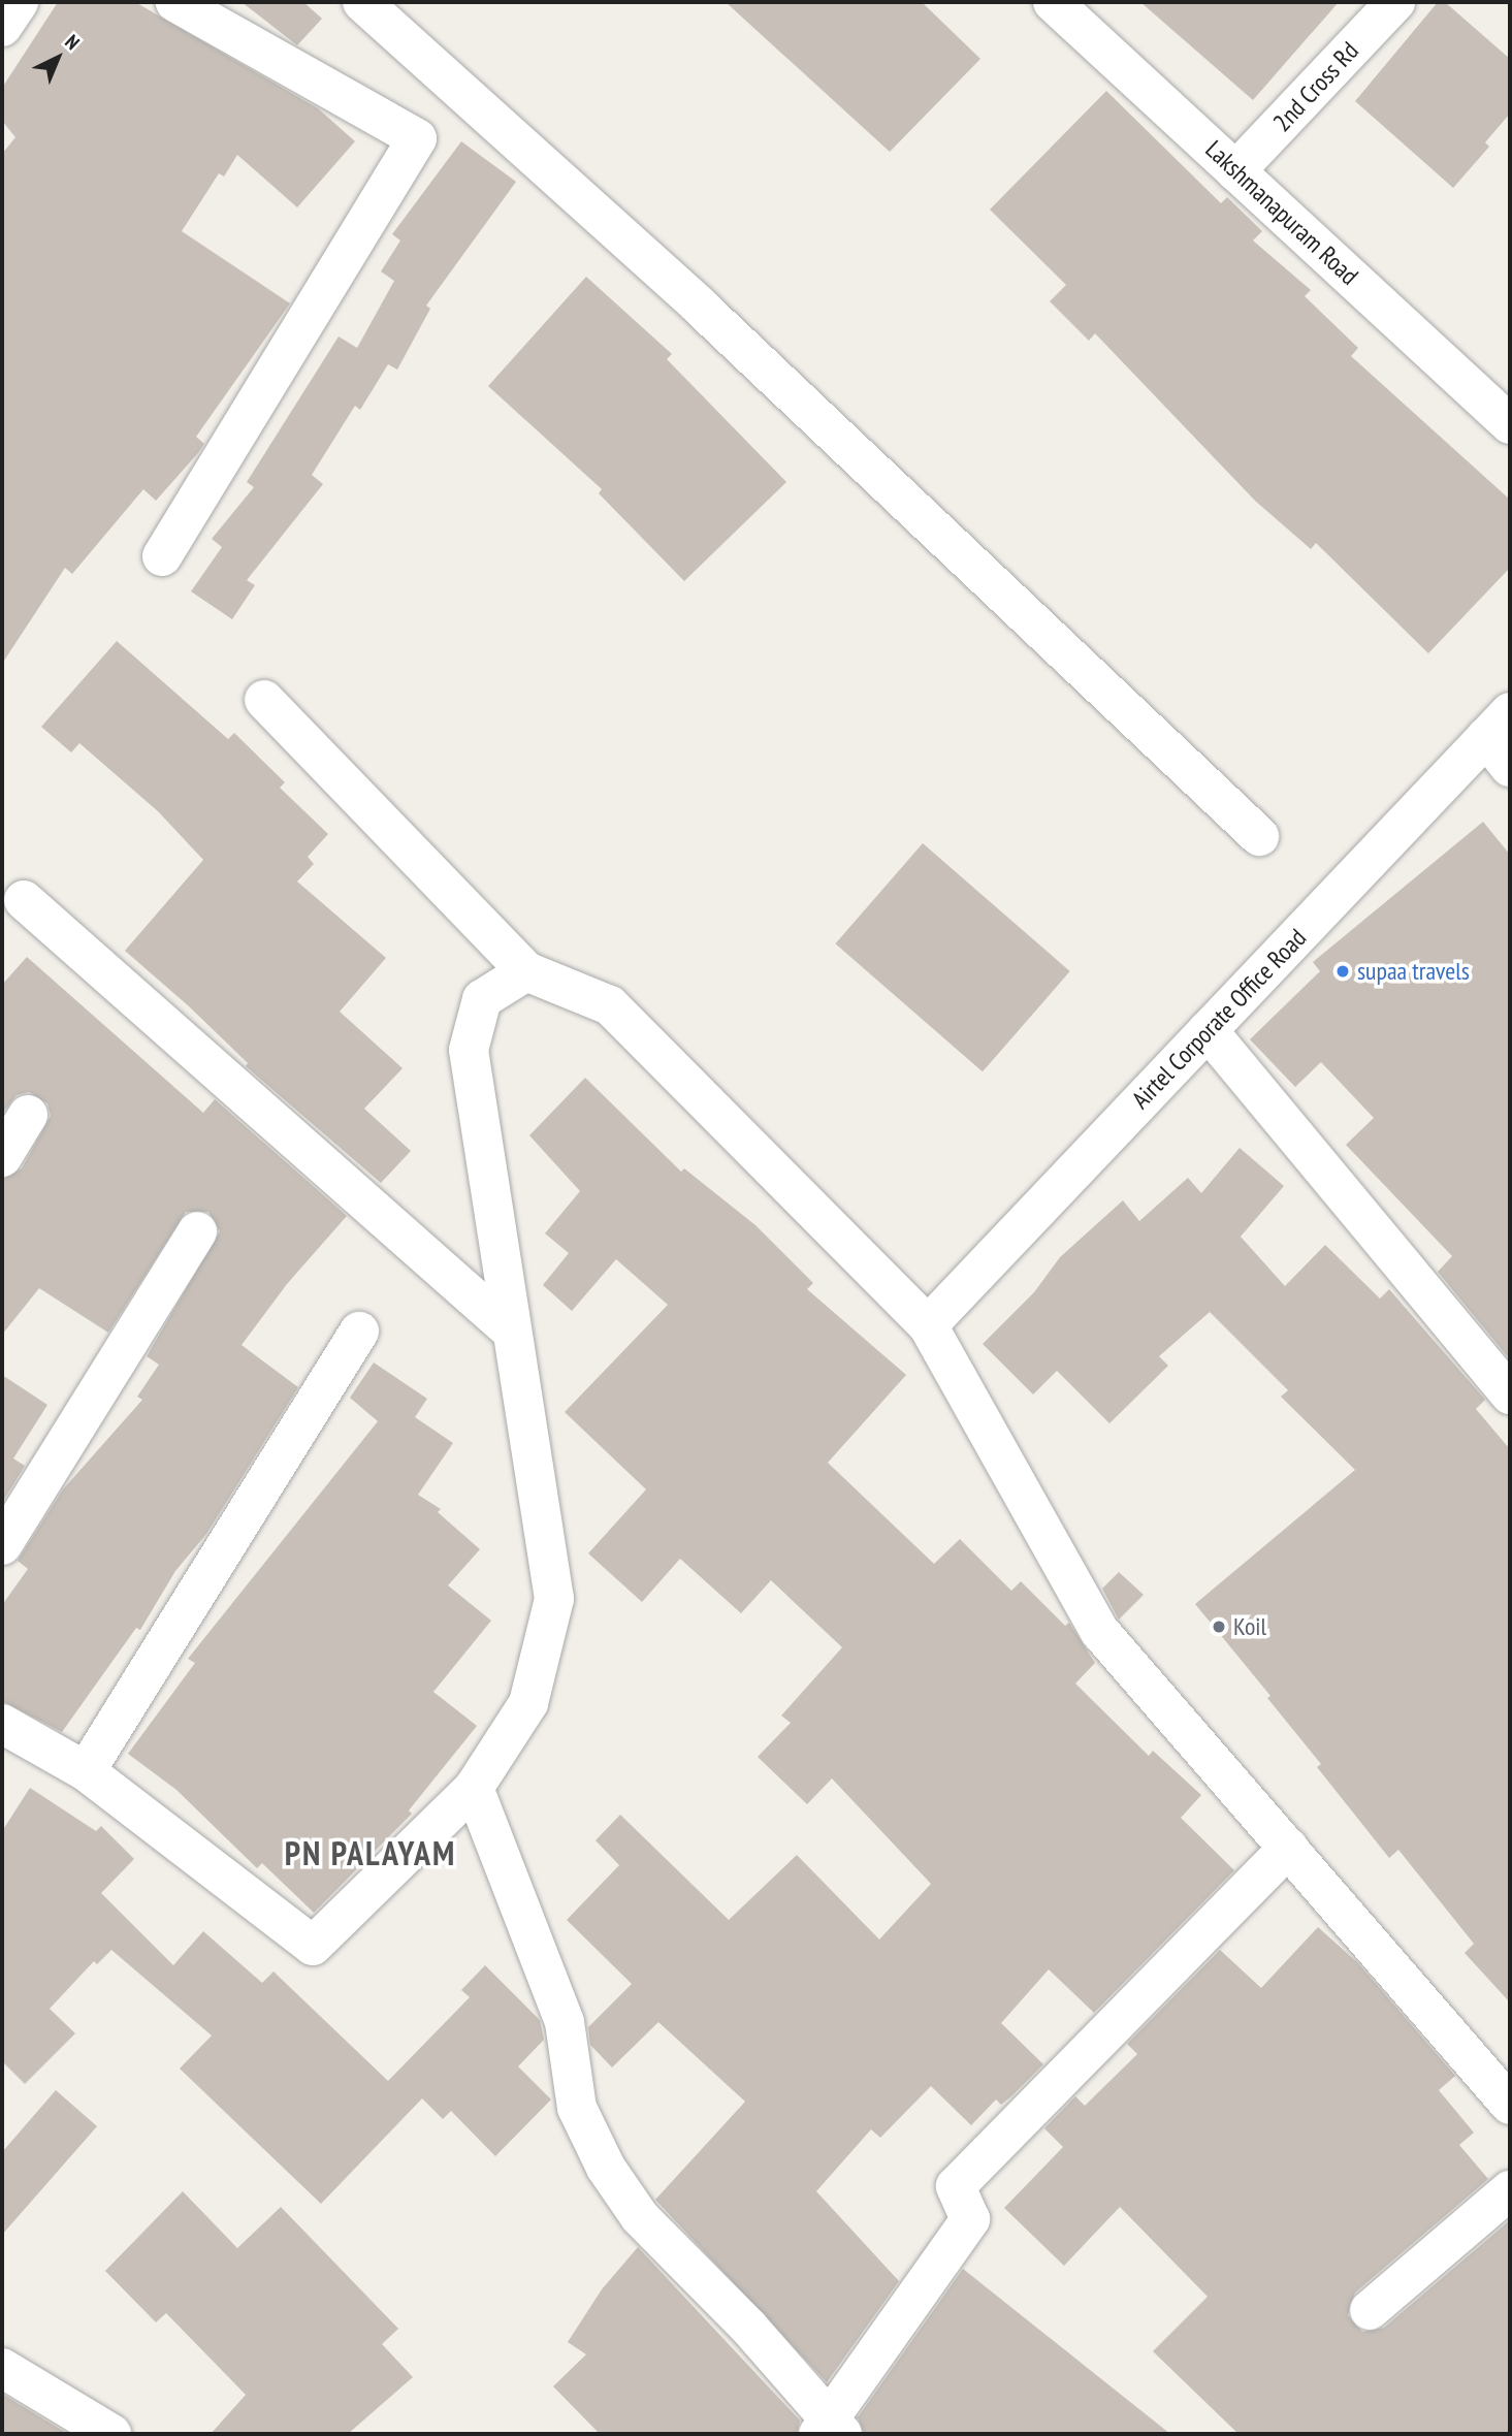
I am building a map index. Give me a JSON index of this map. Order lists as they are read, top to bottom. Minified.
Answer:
{"streets":{"street":["2nd Cross Rd","Lakshmanapuram Road","Airtel Corporate Office Road"]},"crossings":[["2nd Cross Rd","Lakshmanapuram Road"]],"districts":["PN PALAYAM"],"places":["supaa travels","Koil"],"north":"top right"}
